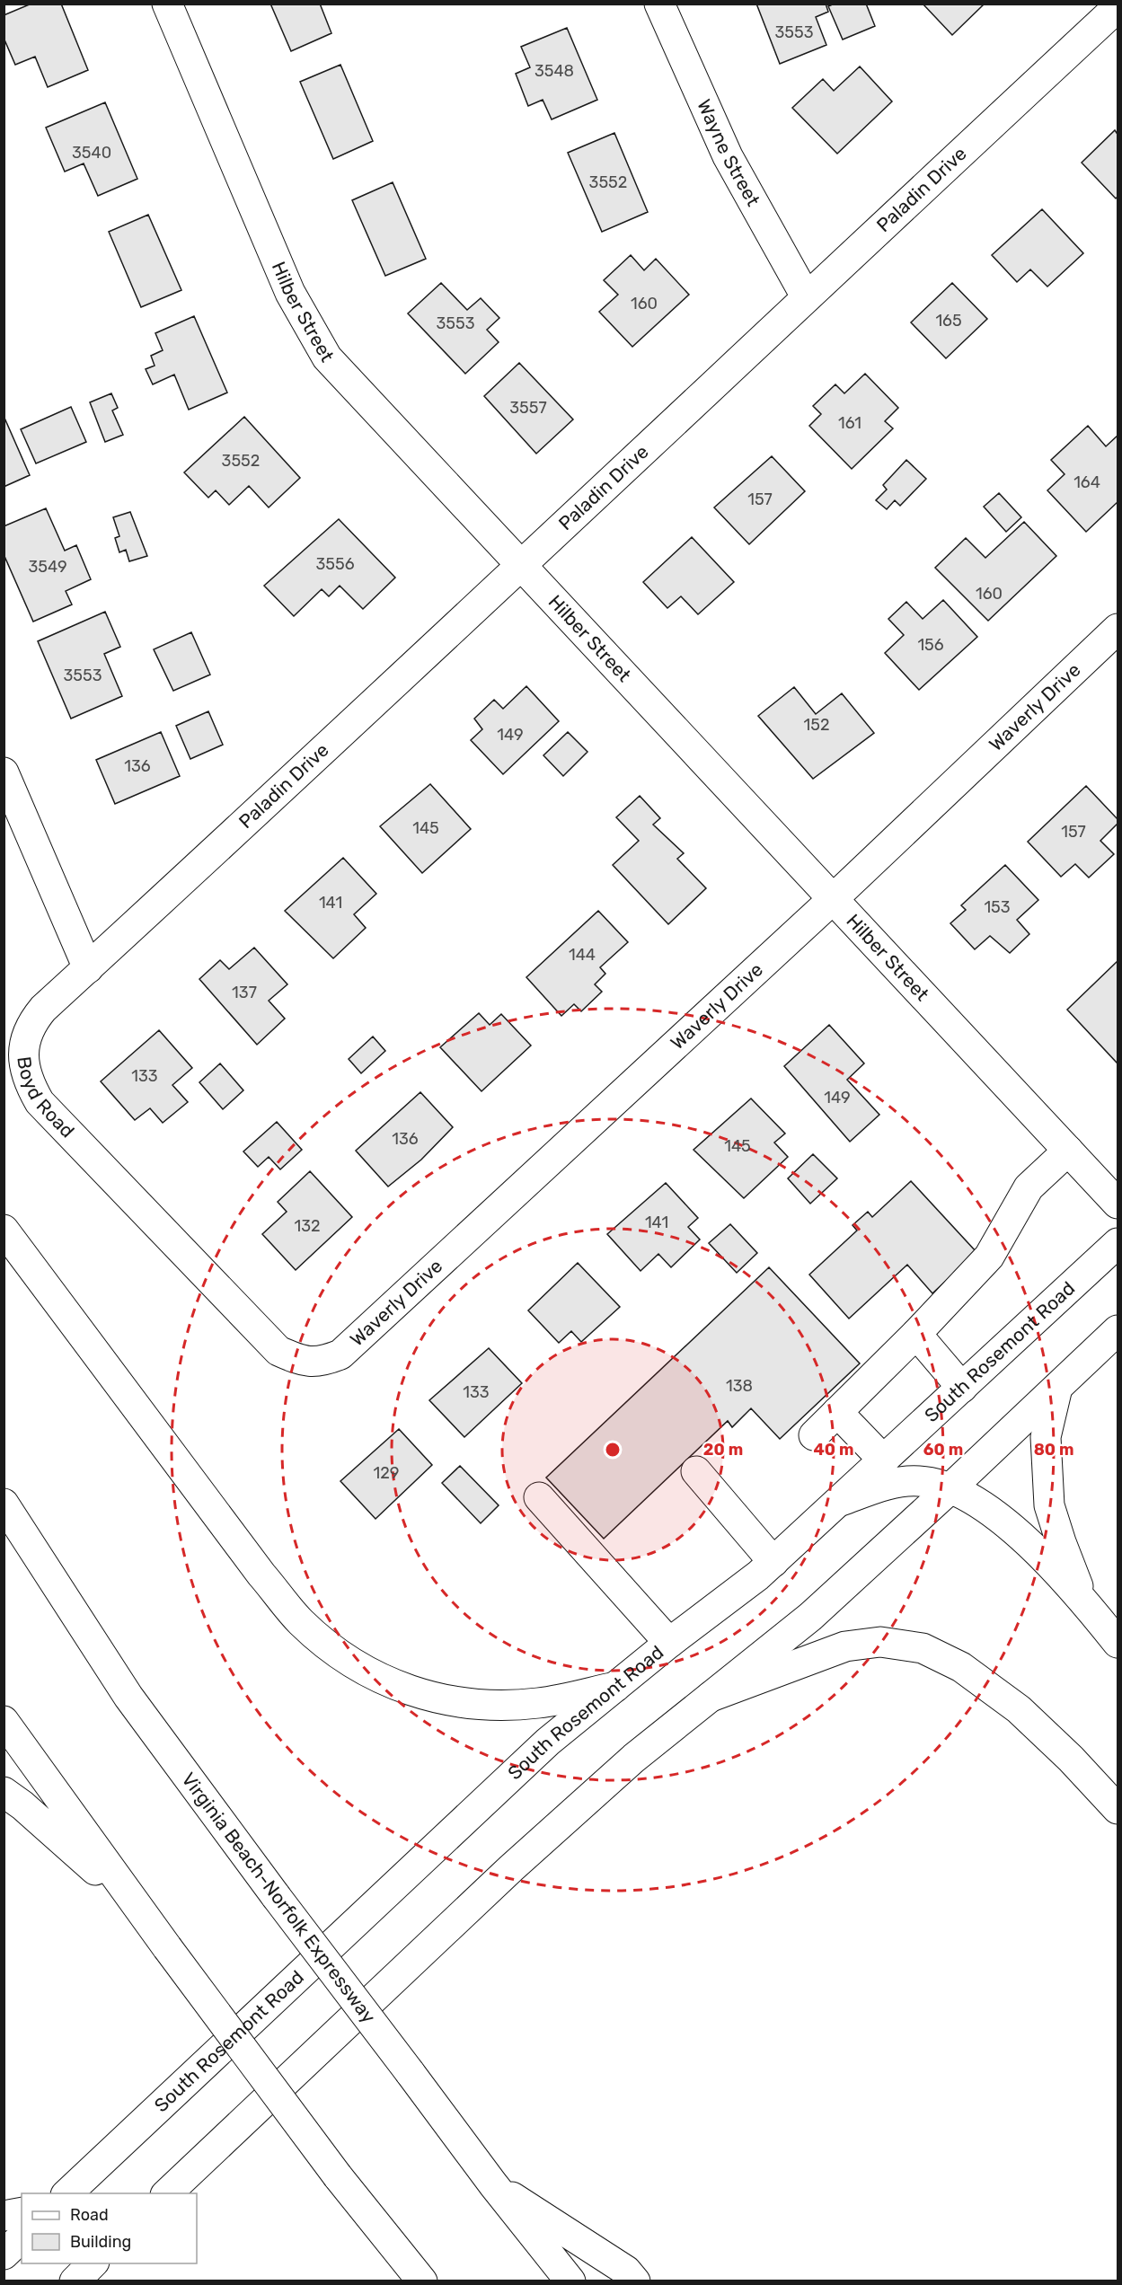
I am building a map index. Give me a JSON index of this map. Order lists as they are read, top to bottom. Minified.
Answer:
{"streets":{"main road":["Wayne Street","Paladin Drive","Hilber Street","Waverly Drive","Boyd Road","South Rosemont Road","Virginia Beach-Norfolk Expressway"]},"crossings":[["Wayne Street","Paladin Drive"],["Paladin Drive","Hilber Street"],["Paladin Drive","Boyd Road"],["Hilber Street","Waverly Drive"],["Waverly Drive","Boyd Road"]],"house_numbers":["3553","3548","3540","3552","160","165","3553","3557","161","3552","164","157","3556","3549","160","156","3553","152","149","136","145","157","141","153","144","137","133","149","136","145","141","132","138","133","129"],"legend":["Road","Building"],"rings":["20 m","40 m","60 m","80 m"]}
